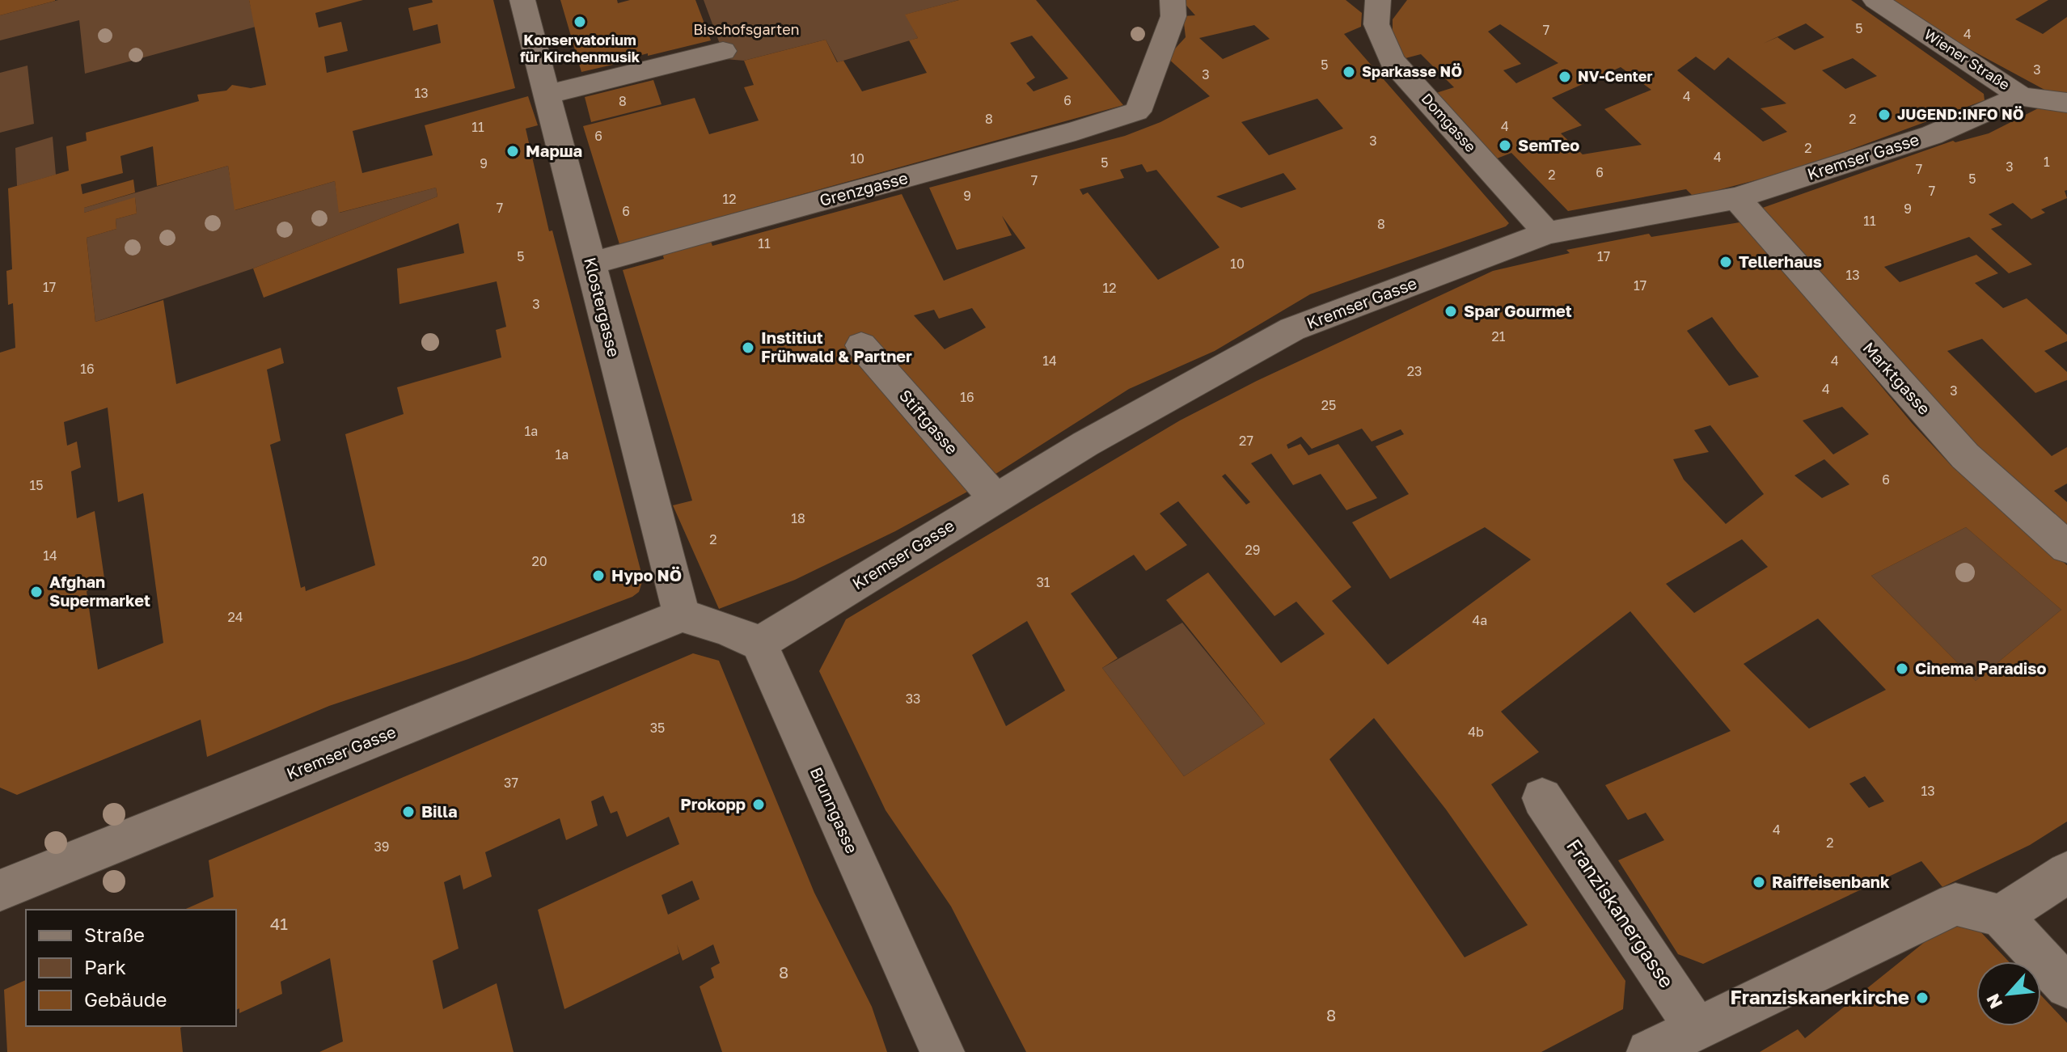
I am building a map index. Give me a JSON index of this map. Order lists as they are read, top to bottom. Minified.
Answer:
{"streets":{"street":["Wiener Straße","Domgasse","Kremser Gasse","Grenzgasse","Klostergasse","Marktgasse","Stiftgasse","Brunngasse","Franziskanergasse"]},"crossings":[["Wiener Straße","Kremser Gasse"],["Domgasse","Kremser Gasse"],["Kremser Gasse","Klostergasse"],["Kremser Gasse","Marktgasse"],["Kremser Gasse","Stiftgasse"],["Kremser Gasse","Brunngasse"],["Grenzgasse","Klostergasse"]],"parks":["Bischofsgarten"],"places":["Konservatorium für Kirchenmusik","Sparkasse NÖ","NV-Center","JUGEND:INFO NÖ","SemTeo","Марша","Tellerhaus","Spar Gourmet","Institiut Frühwald & Partner","Hypo NÖ","Afghan Supermarket","Cinema Paradiso","Prokopp","Billa","Raiffeisenbank","Franziskanerkirche"],"house_numbers":["5","7","4","5","3","3","13","4","6","8","8","2","4","11","6","3","2","4","10","1","5","9","3","7","6","2","5","7","7","9","12","7","9","6","11","8","11","5","17","10","13","17","17","12","3","21","14","4","16","23","4","3","16","25","1a","27","1a","6","15","18","2","29","14","20","31","24","4a","33","35","4b","37","13","4","2","39","41","8","8"],"legend":["Straße","Park","Gebäude"],"north":"bottom left"}
